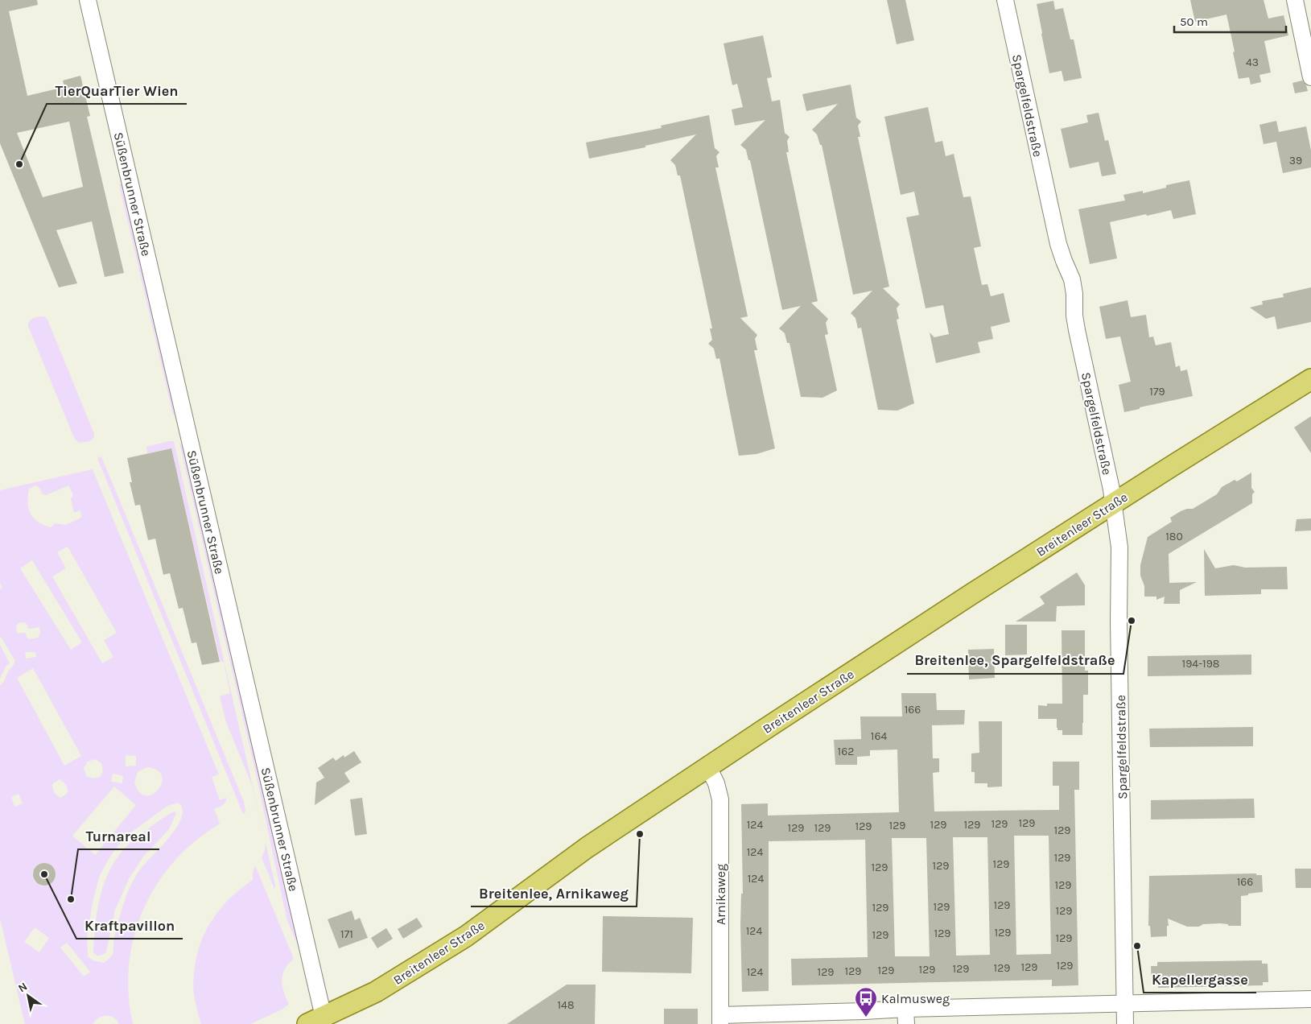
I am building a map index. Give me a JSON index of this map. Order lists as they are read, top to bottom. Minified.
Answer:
{"streets":{"main road":["Breitenleer Straße"],"street":["Spargelfeldstraße","Süßenbrunner Straße","Arnikaweg"]},"crossings":[["Spargelfeldstraße","Breitenleer Straße"],["Süßenbrunner Straße","Breitenleer Straße"],["Breitenleer Straße","Arnikaweg"]],"places":{"other":["TierQuarTier Wien","Breitenlee, Spargelfeldstraße","Breitenlee, Arnikaweg","Kraftpavillon","Turnareal","Kapellergasse"],"bus stop":["Kalmusweg"]},"house_numbers":["43","39","179","180","194-198","166","164","162","129","129","124","129","129","129","129","129","129","129","124","129","129","129","129","124","166","129","129","129","129","129","124","129","129","171","129","129","129","129","129","129","129","129","129","124","129","148"],"scale_bar":"50 m","north":"top left"}
